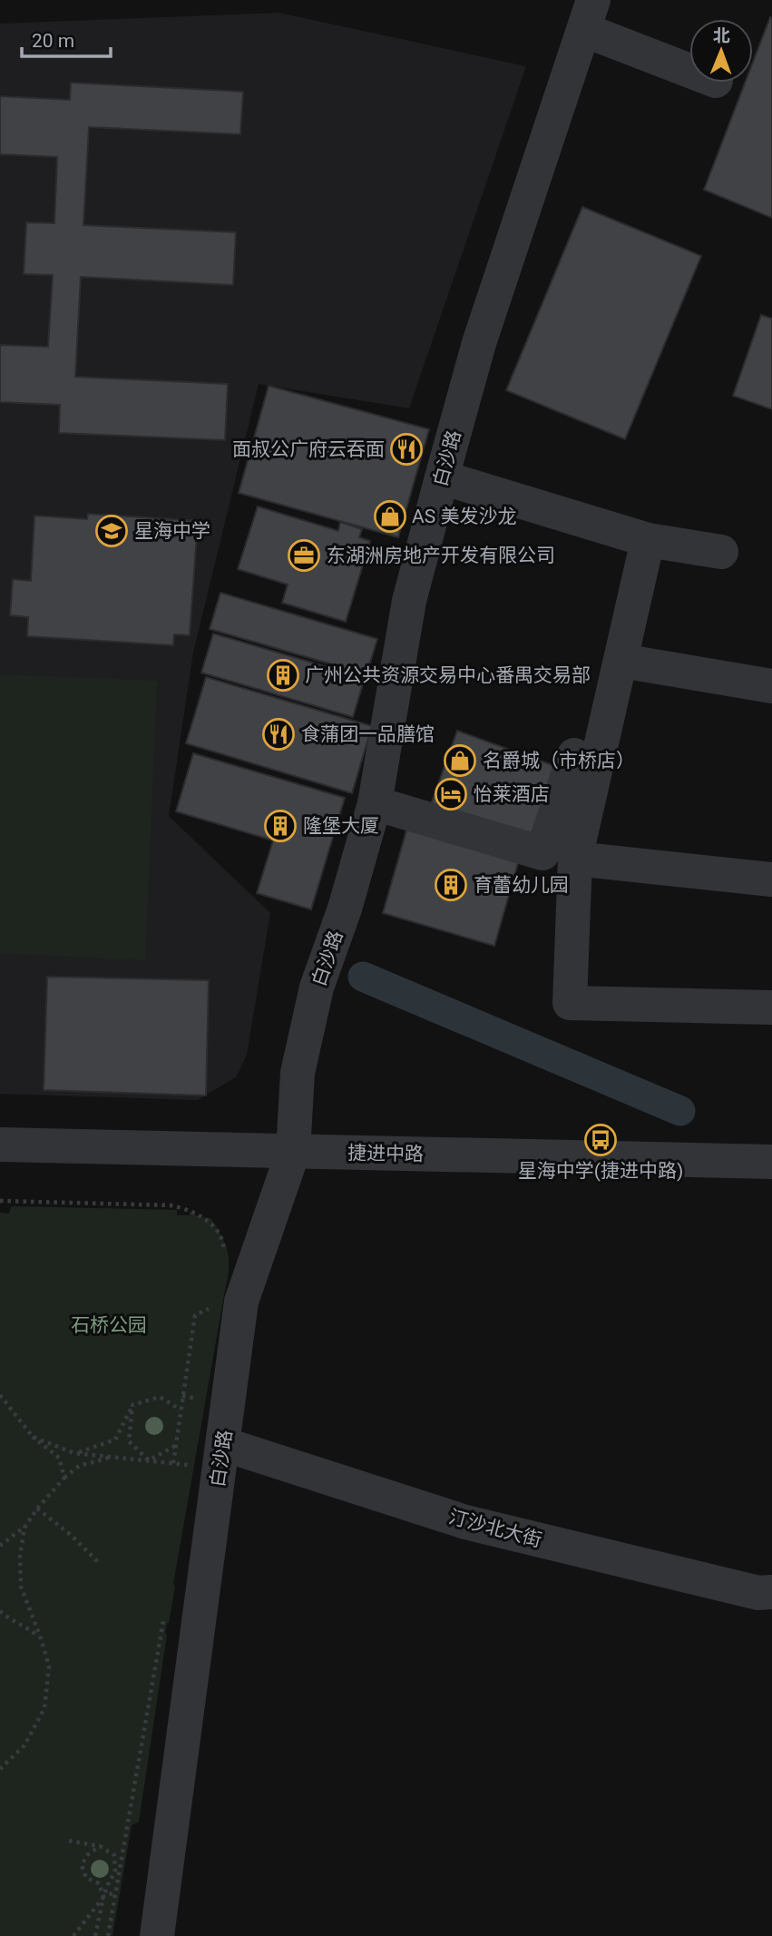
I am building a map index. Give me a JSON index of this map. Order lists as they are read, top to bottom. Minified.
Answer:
{"streets":{"street":["白沙路","捷进中路","汀沙北大街"]},"crossings":[["白沙路","捷进中路"],["白沙路","汀沙北大街"]],"parks":["石桥公园"],"places":{"restaurant":["面叔公广府云吞面","食蒲团一品膳馆"],"shop":["AS 美发沙龙","名爵城（市桥店）"],"school or university":["星海中学"],"office":["东湖洲房地产开发有限公司"],"building":["广州公共资源交易中心番禺交易部","隆堡大厦","育蕾幼儿园"],"hotel":["怡莱酒店"],"bus stop":["星海中学(捷进中路)"]},"scale_bar":"20 m","north":"top"}
